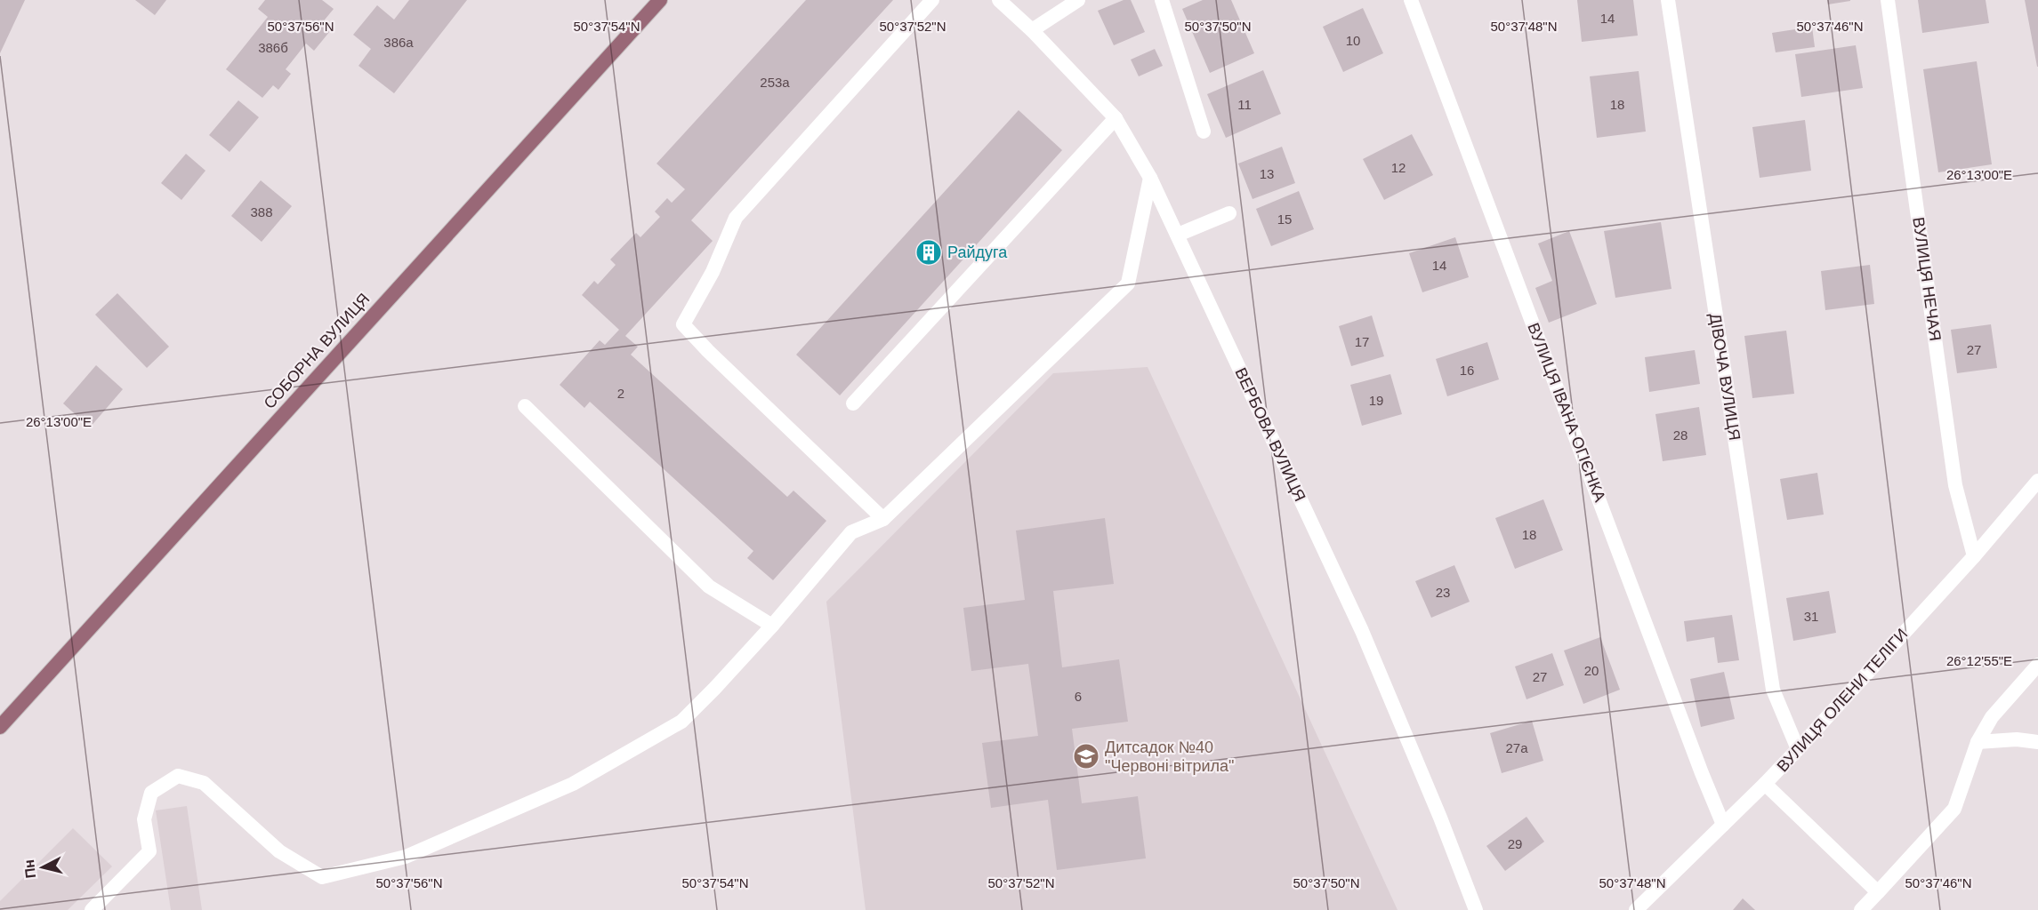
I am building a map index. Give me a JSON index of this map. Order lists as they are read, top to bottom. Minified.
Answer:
{"streets":{"main road":["СОБОРНА ВУЛИЦЯ"],"street":["ВУЛИЦЯ НЕЧАЯ","ДІВОЧА ВУЛИЦЯ","ВУЛИЦЯ ІВАНА ОГІЄНКА","ВЕРБОВА ВУЛИЦЯ","ВУЛИЦЯ ОЛЕНИ ТЕЛІГИ"]},"crossings":[["ВУЛИЦЯ НЕЧАЯ","ВУЛИЦЯ ОЛЕНИ ТЕЛІГИ"],["ДІВОЧА ВУЛИЦЯ","ВУЛИЦЯ ОЛЕНИ ТЕЛІГИ"],["ВУЛИЦЯ ІВАНА ОГІЄНКА","ВУЛИЦЯ ОЛЕНИ ТЕЛІГИ"]],"places":{"building":["Райдуга"],"school or university":["Дитсадок №40 \"Червоні вітрила\""]},"house_numbers":["14","10","386а","386б","253а","11","18","12","13","388","15","14","17","27","16","2","19","28","18","23","31","20","27","6","27а","29"],"north":"left","coordinates":["50°37'56\"N","50°37'54\"N","50°37'52\"N","50°37'50\"N","50°37'48\"N","50°37'46\"N","26°13'00\"E","26°12'55\"E"]}
